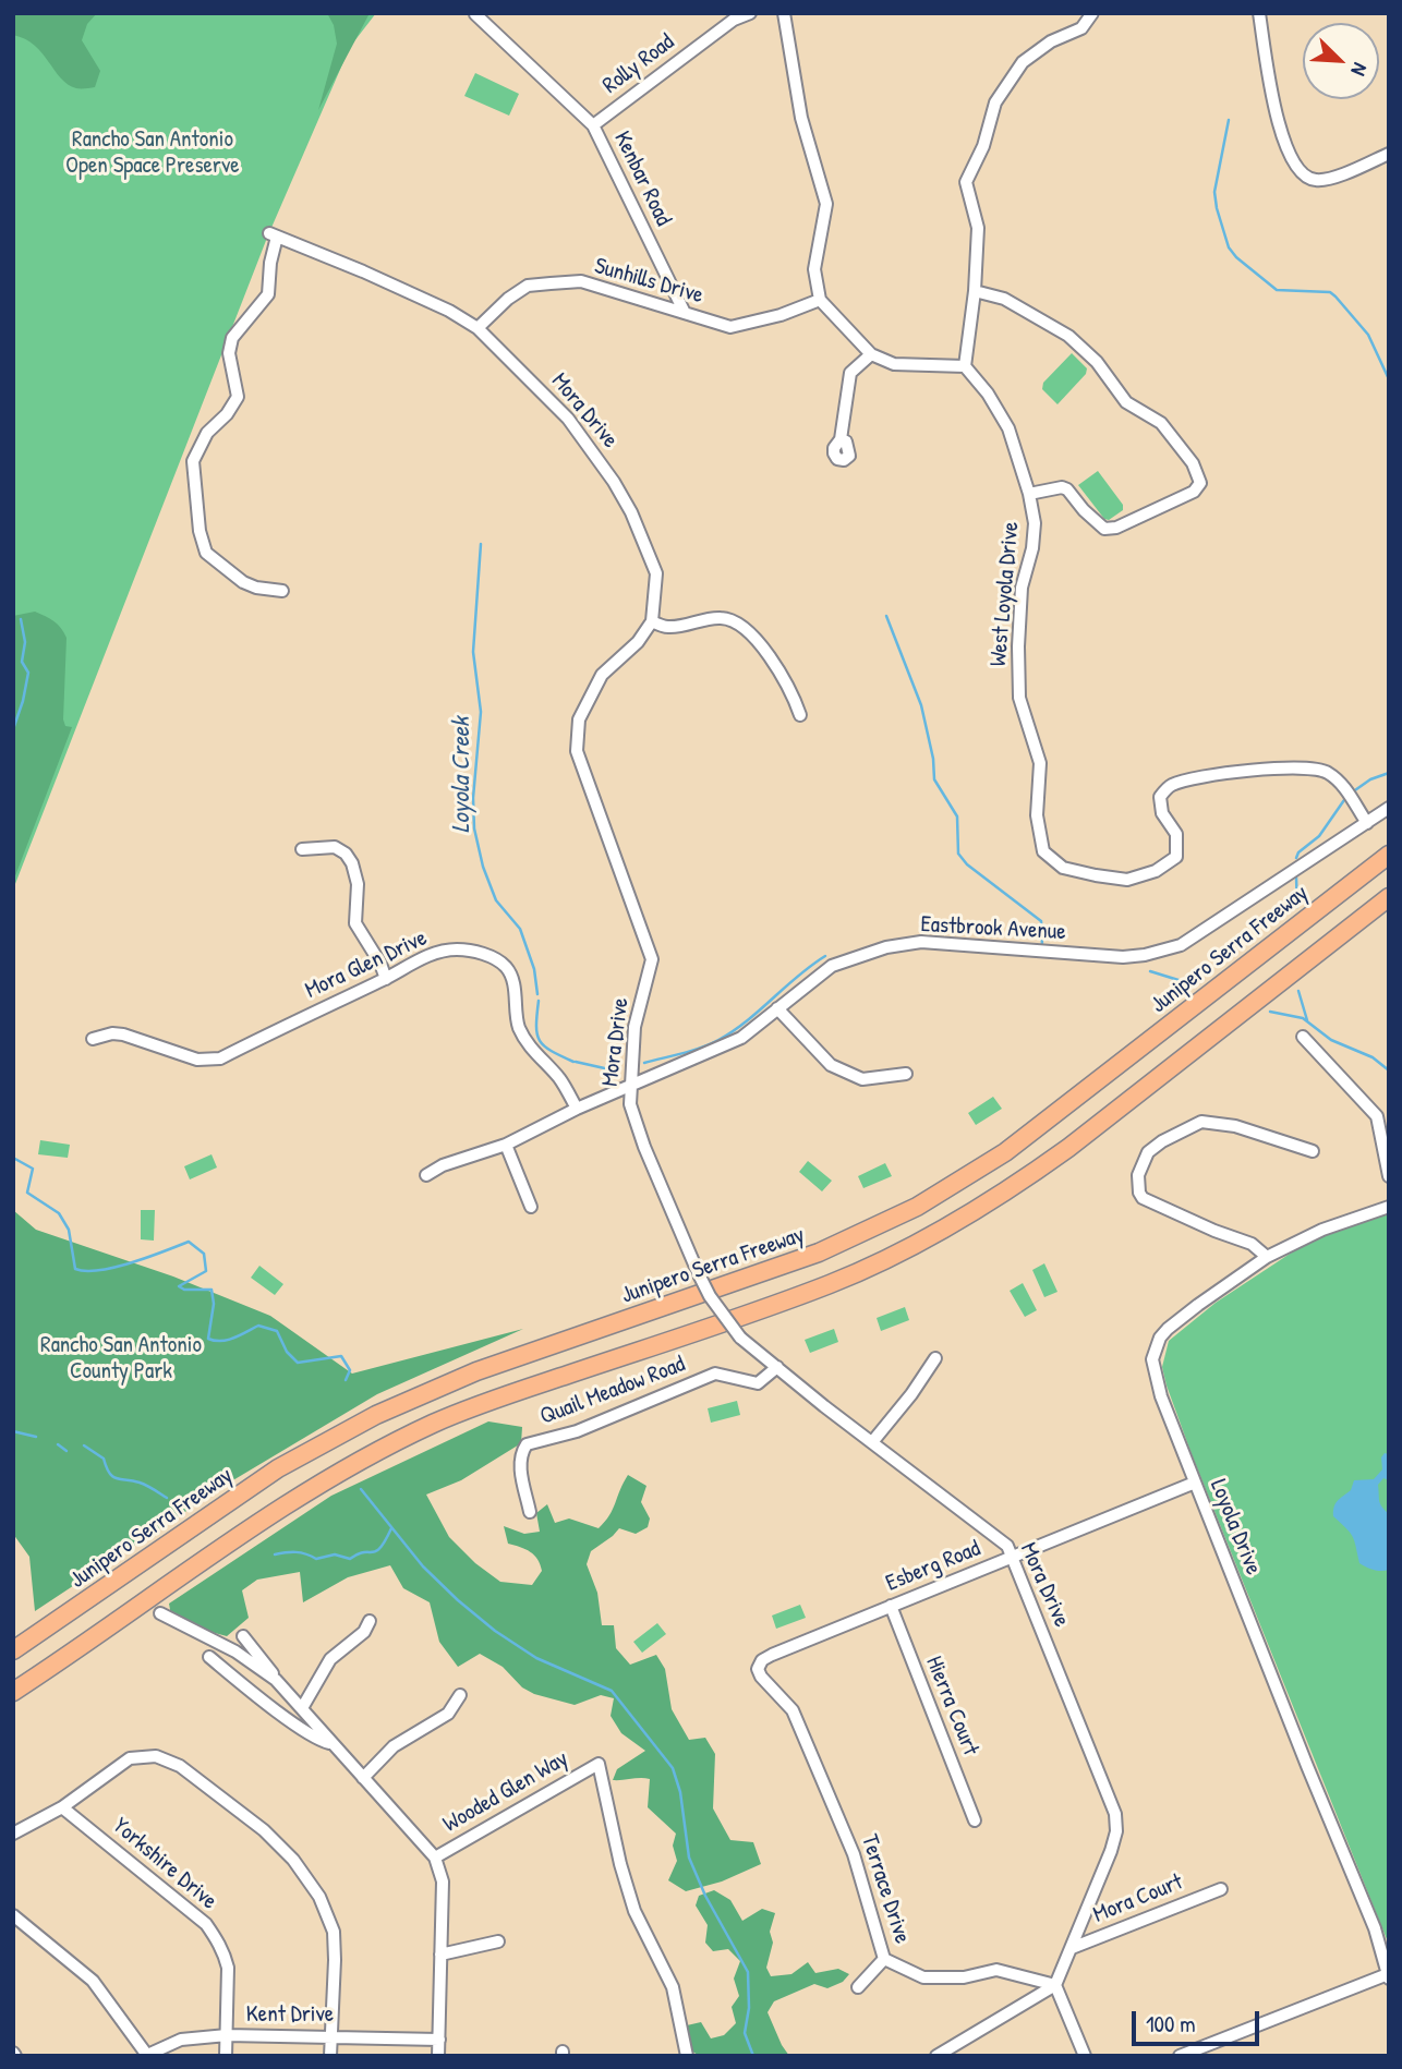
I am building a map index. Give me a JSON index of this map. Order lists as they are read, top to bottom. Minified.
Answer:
{"streets":{"highway":["Junipero Serra Freeway"],"street":["Rolly Road","Kenbar Road","Sunhills Drive","Mora Drive","West Loyola Drive","Eastbrook Avenue","Mora Glen Drive","Quail Meadow Road","Loyola Drive","Esberg Road","Hierra Court","Wooded Glen Way","Yorkshire Drive","Terrace Drive","Mora Court","Kent Drive"]},"crossings":[["Rolly Road","Kenbar Road"],["Kenbar Road","Sunhills Drive"],["Sunhills Drive","Mora Drive"],["Mora Drive","Eastbrook Avenue"],["Mora Drive","Quail Meadow Road"],["Mora Drive","Esberg Road"],["Mora Drive","Terrace Drive"],["Mora Drive","Mora Court"],["West Loyola Drive","Eastbrook Avenue"],["Eastbrook Avenue","Mora Glen Drive"],["Loyola Drive","Esberg Road"],["Esberg Road","Hierra Court"],["Esberg Road","Terrace Drive"],["Yorkshire Drive","Kent Drive"]],"water":["Loyola Creek"],"parks":["Rancho San Antonio Open Space Preserve","Rancho San Antonio County Park"],"scale_bar":"100 m","north":"bottom right"}
